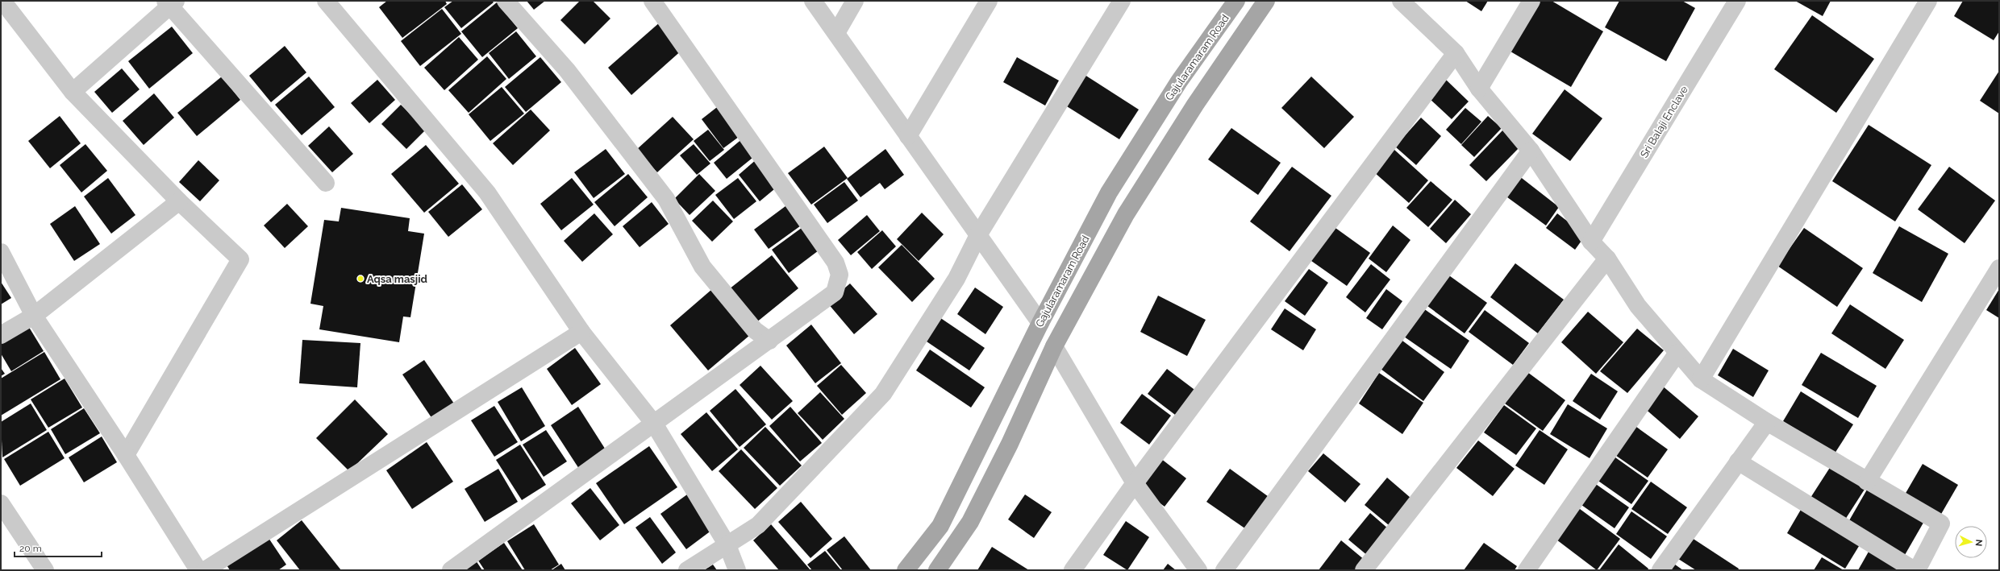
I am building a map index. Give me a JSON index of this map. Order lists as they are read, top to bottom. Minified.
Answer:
{"streets":{"main road":["Gajularamaram Road"],"street":["Sri Balaji Enclave"]},"places":["Aqsa masjid"],"scale_bar":"20 m","north":"right"}
